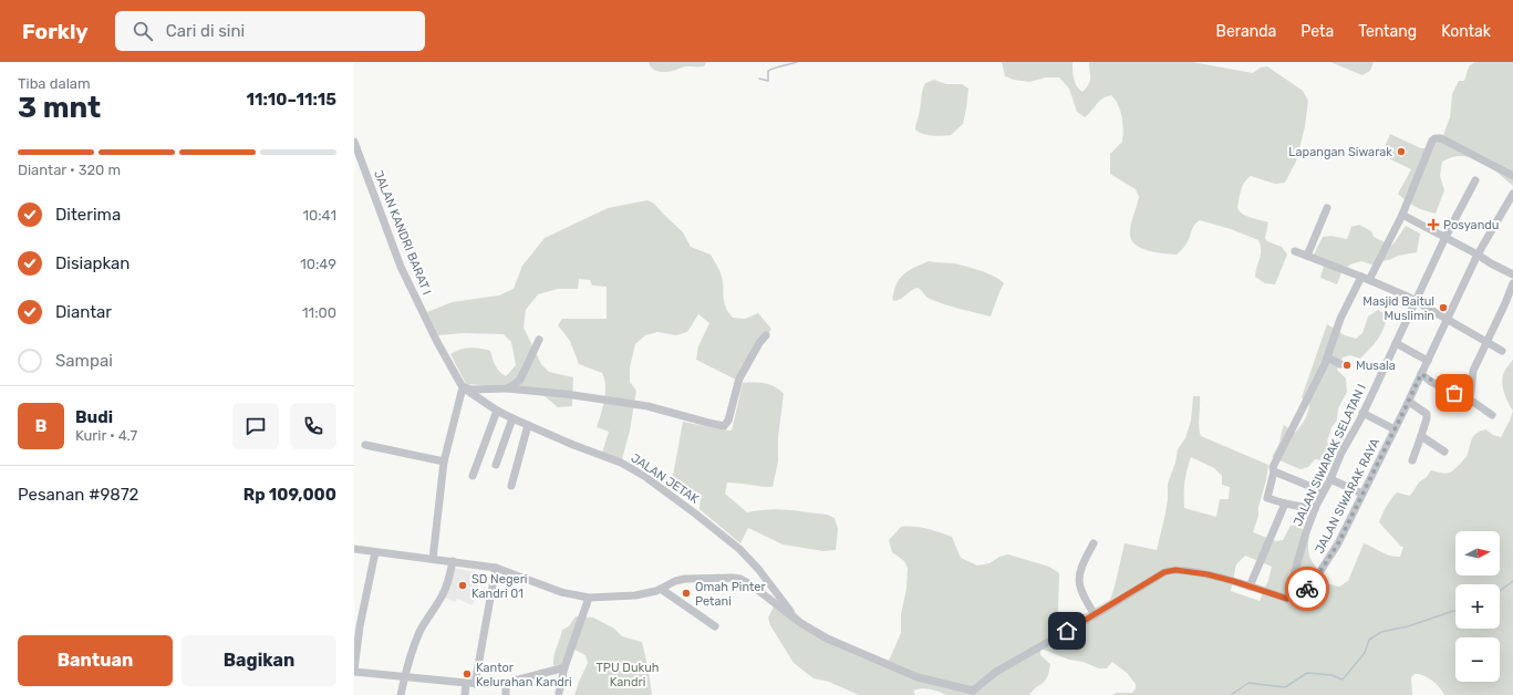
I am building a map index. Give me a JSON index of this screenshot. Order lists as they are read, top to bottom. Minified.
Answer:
{"streets":{"street":["JALAN KANDRI BARAT I","JALAN SIWARAK SELATAN I","JALAN JETAK","JALAN SIWARAK RAYA"]},"crossings":[["JALAN KANDRI BARAT I","JALAN JETAK"],["JALAN SIWARAK SELATAN I","JALAN SIWARAK RAYA"]],"parks":["TPU Dukuh Kandri"],"places":{"other":["Lapangan Siwarak","Masjid Baitul Muslimin","Musala","SD Negeri Kandri 01","Omah Pinter Petani","Kantor Kelurahan Kandri"],"health":["Posyandu"]},"north":"right","page":{"header":"Forkly","search":"Cari di sini","nav":["Beranda","Peta","Tentang","Kontak"],"heading":["3 mnt","Tiba dalam","11:10–11:15"],"panel":["Budi","Kurir · 4.7","Pesanan #9872","Rp 109,000"],"bar":"Diantar · 320 m","list":[["Diterima","10:41"],["Disiapkan","10:49"],["Diantar","11:00"],"Sampai"],"round":"B","map_buttons":["+","−"],"buttons":["Bantuan","Bagikan"]}}
